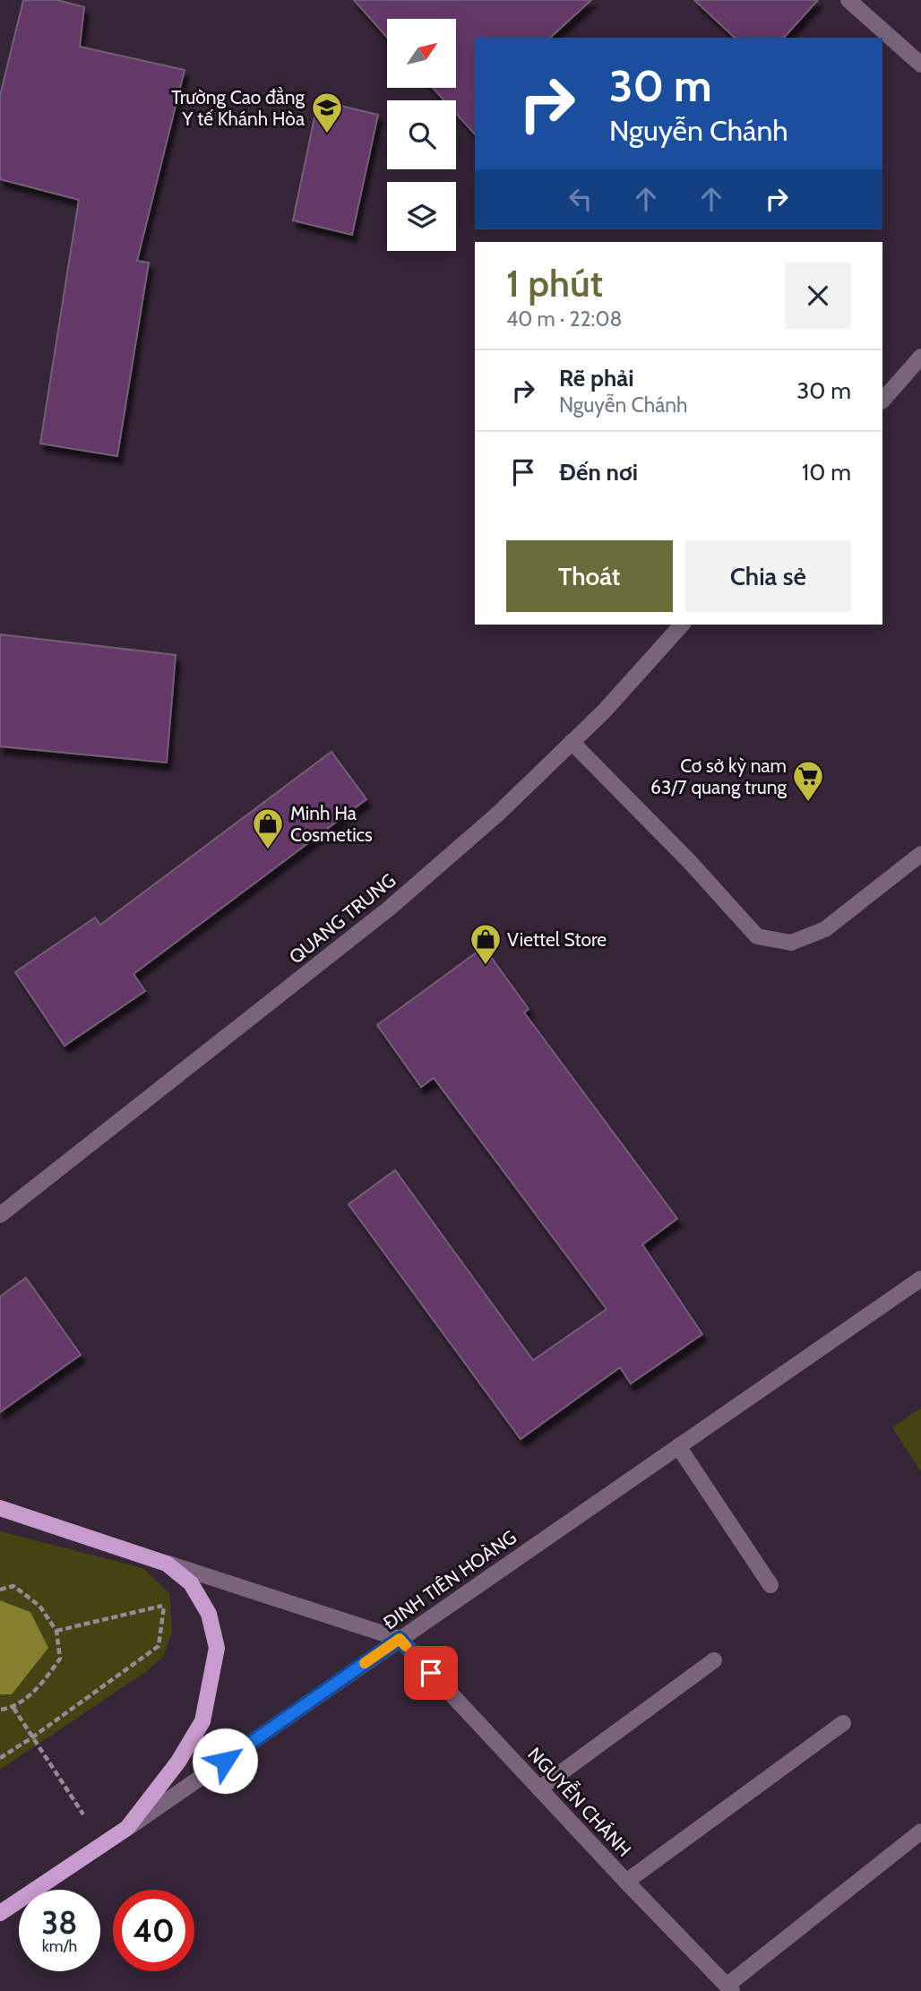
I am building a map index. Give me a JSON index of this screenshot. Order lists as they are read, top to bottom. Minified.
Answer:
{"streets":{"main road":["ĐINH TIÊN HOÀNG"],"street":["QUANG TRUNG","NGUYỄN CHÁNH"]},"crossings":[["ĐINH TIÊN HOÀNG","NGUYỄN CHÁNH"]],"places":{"school or university":["Trường Cao đẳng Y tế Khánh Hòa"],"supermarket":["Cơ sở kỳ nam 63/7 quang trung"],"shop":["Minh Ha Cosmetics","Viettel Store"]},"north":"top right","page":{"turn":["30 m","Nguyễn Chánh"],"heading":["1 phút","40 m · 22:08"],"list":[{"name":"Rẽ phải","note":"Nguyễn Chánh","value":"30 m"},{"name":"Đến nơi","value":"10 m"}],"buttons":["Thoát","Chia sẻ"],"speed":"38 km/h","limit":"40"}}
